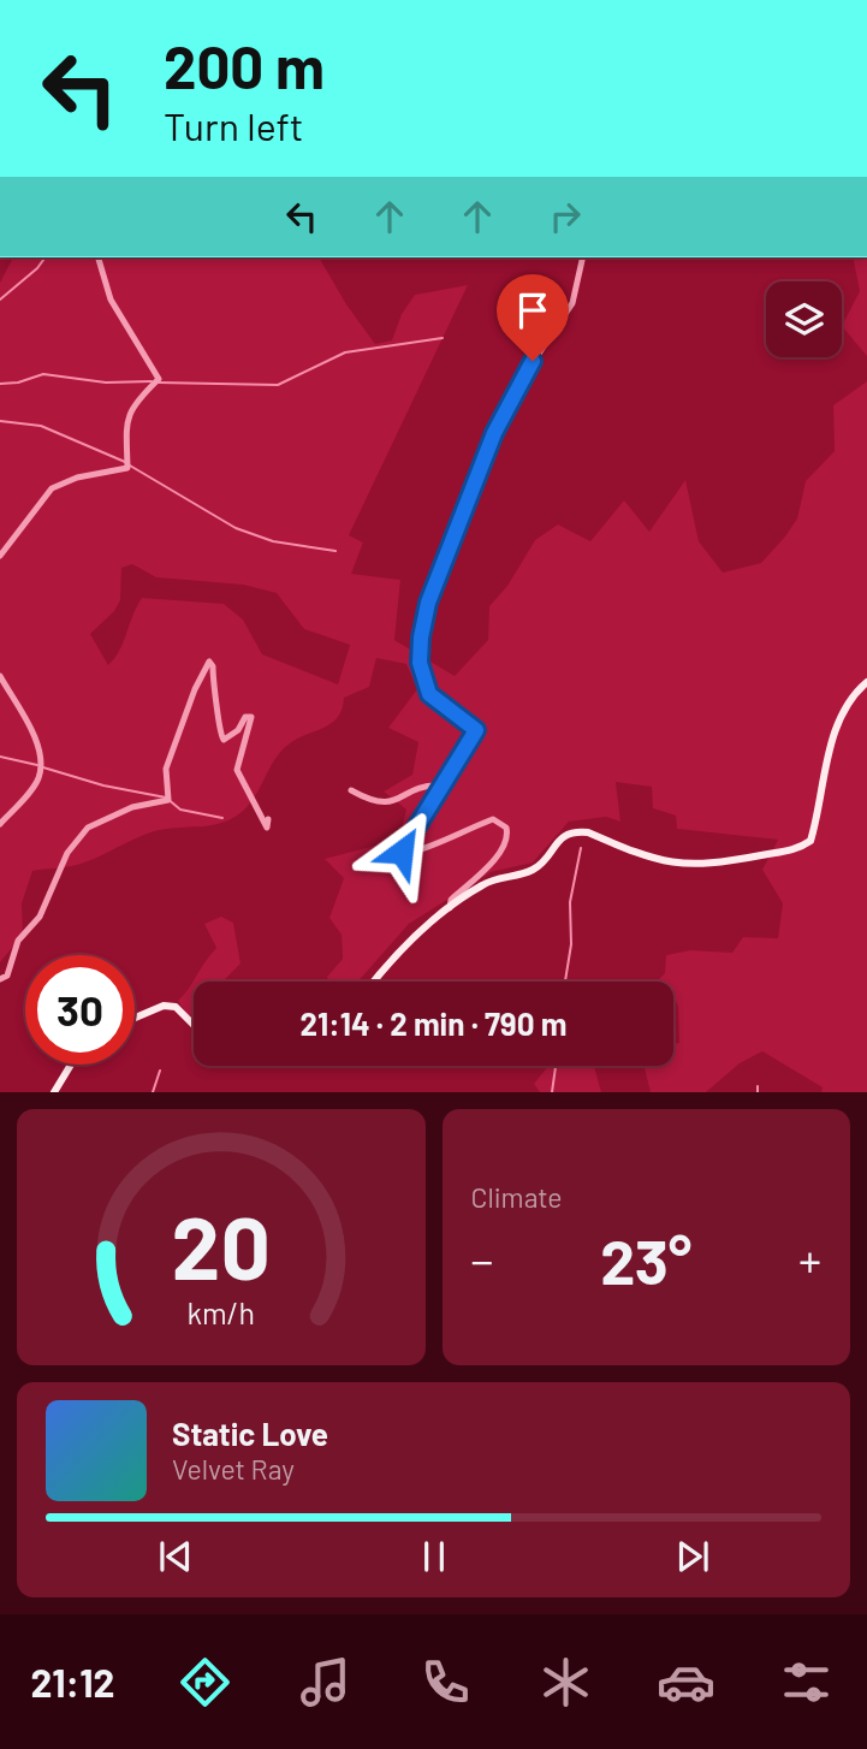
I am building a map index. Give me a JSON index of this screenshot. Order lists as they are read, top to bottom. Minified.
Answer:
{"page":{"turn":["200 m","Turn left"],"limit":"30","trip":"21:14 · 2 min · 790 m","tile":"Climate","heat":["−","23°","+"],"song":["Static Love","Velvet Ray"],"tabs":"21:12","gauge":["20","km/h"]}}
